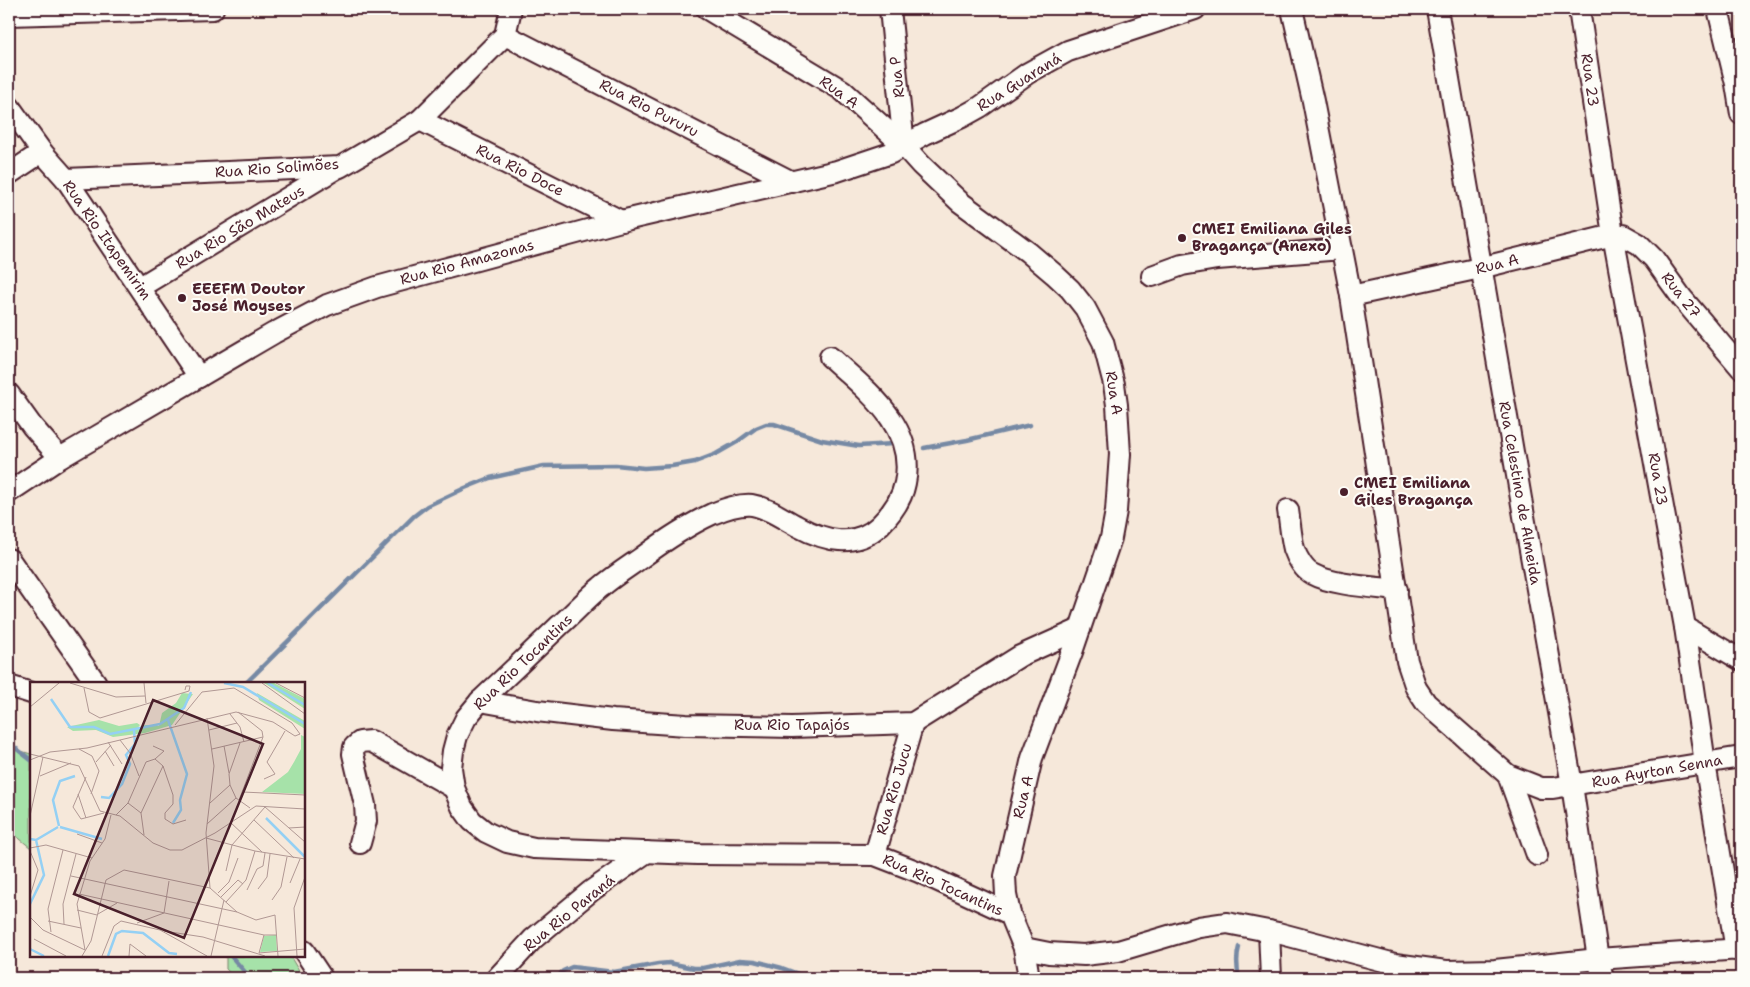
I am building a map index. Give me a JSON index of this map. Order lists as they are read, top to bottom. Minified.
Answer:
{"streets":{"street":["Rua P","Rua 23","Rua Guaraná","Rua A","Rua Rio Pururu","Rua Rio Solimões","Rua Rio Doce","Rua Rio São Mateus","Rua Rio Itapemirim","Rua Rio Amazonas","Rua 27","Rua Celestino de Almeida","Rua Rio Tocantins","Rua Rio Tapajós","Rua Ayrton Senna","Rua Rio Jucu","Rua Rio Paraná"]},"crossings":[["Rua P","Rua Guaraná"],["Rua P","Rua A"],["Rua P","Rua Rio Amazonas"],["Rua 23","Rua A"],["Rua 23","Rua 27"],["Rua 23","Rua Ayrton Senna"],["Rua Guaraná","Rua A"],["Rua Guaraná","Rua Rio Amazonas"],["Rua A","Rua Rio Amazonas"],["Rua A","Rua 27"],["Rua A","Rua Celestino de Almeida"],["Rua A","Rua Rio Tocantins"],["Rua A","Rua Rio Tapajós"],["Rua Rio Pururu","Rua Rio Solimões"],["Rua Rio Pururu","Rua Rio Amazonas"],["Rua Rio Solimões","Rua Rio Doce"],["Rua Rio Solimões","Rua Rio São Mateus"],["Rua Rio Solimões","Rua Rio Itapemirim"],["Rua Rio Doce","Rua Rio Amazonas"],["Rua Rio São Mateus","Rua Rio Itapemirim"],["Rua Rio Itapemirim","Rua Rio Amazonas"],["Rua Celestino de Almeida","Rua Ayrton Senna"],["Rua Rio Tocantins","Rua Rio Tapajós"],["Rua Rio Tocantins","Rua Rio Jucu"],["Rua Rio Tocantins","Rua Rio Paraná"],["Rua Rio Tapajós","Rua Rio Jucu"]],"places":["CMEI Emiliana Giles Bragança (Anexo)","EEEFM Doutor José Moyses","CMEI Emiliana Giles Bragança"]}
